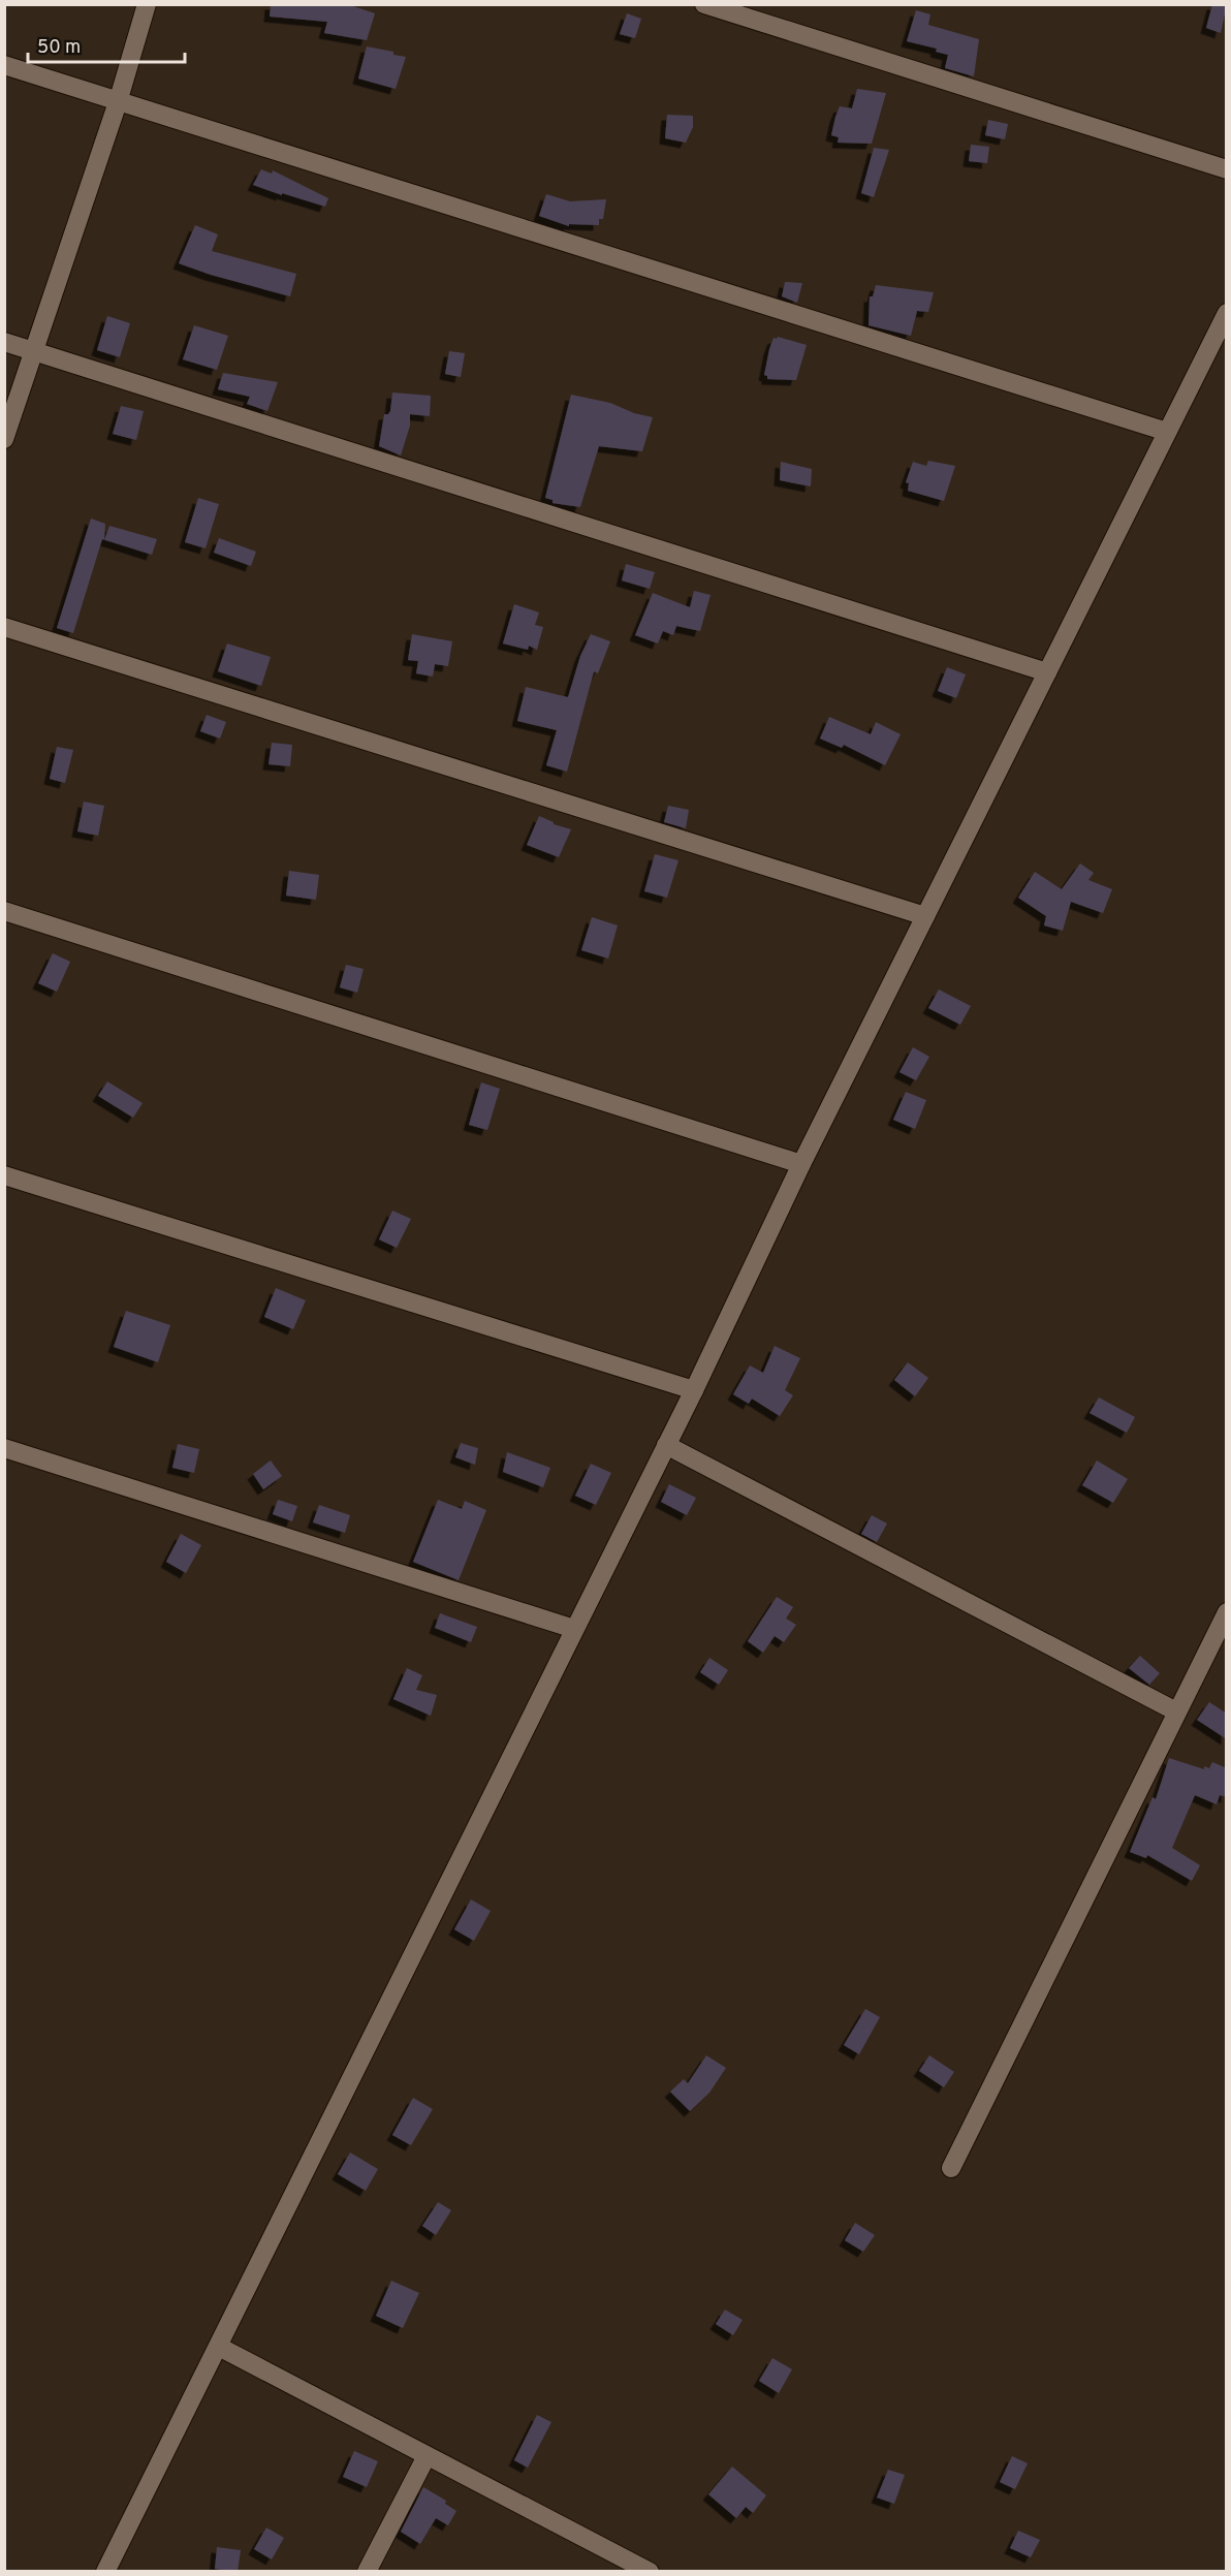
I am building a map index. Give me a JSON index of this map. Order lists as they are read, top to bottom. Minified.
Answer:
{"scale_bar":"50 m"}
